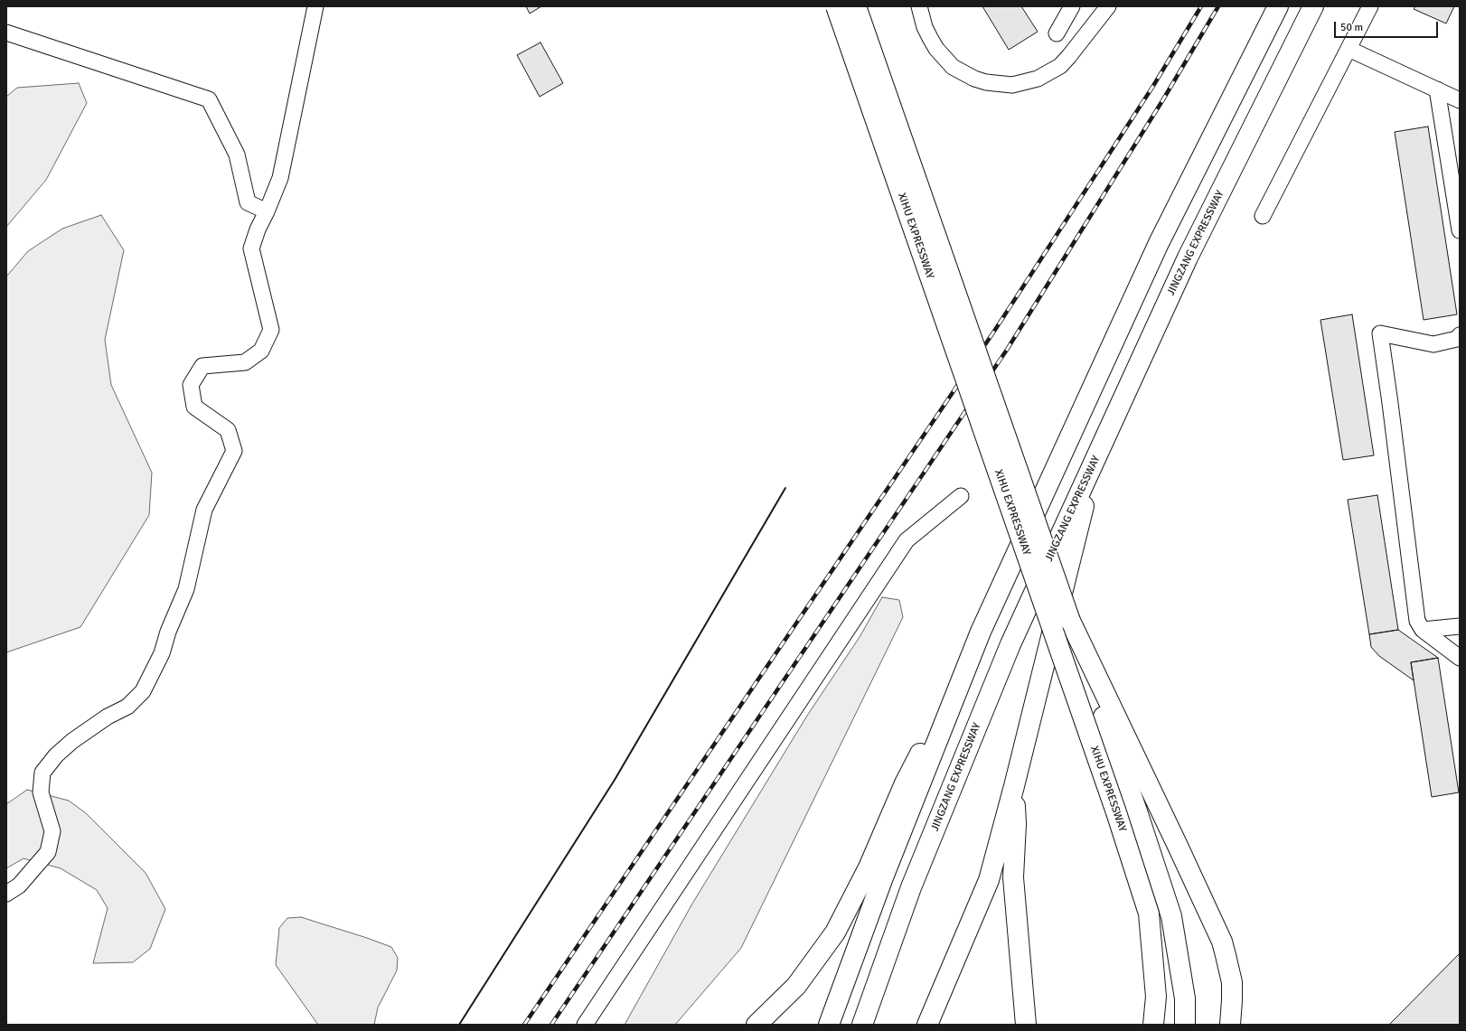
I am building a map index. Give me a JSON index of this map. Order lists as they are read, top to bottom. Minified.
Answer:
{"streets":{"highway":["XIHU EXPRESSWAY","JINGZANG EXPRESSWAY"]},"scale_bar":"50 m"}
